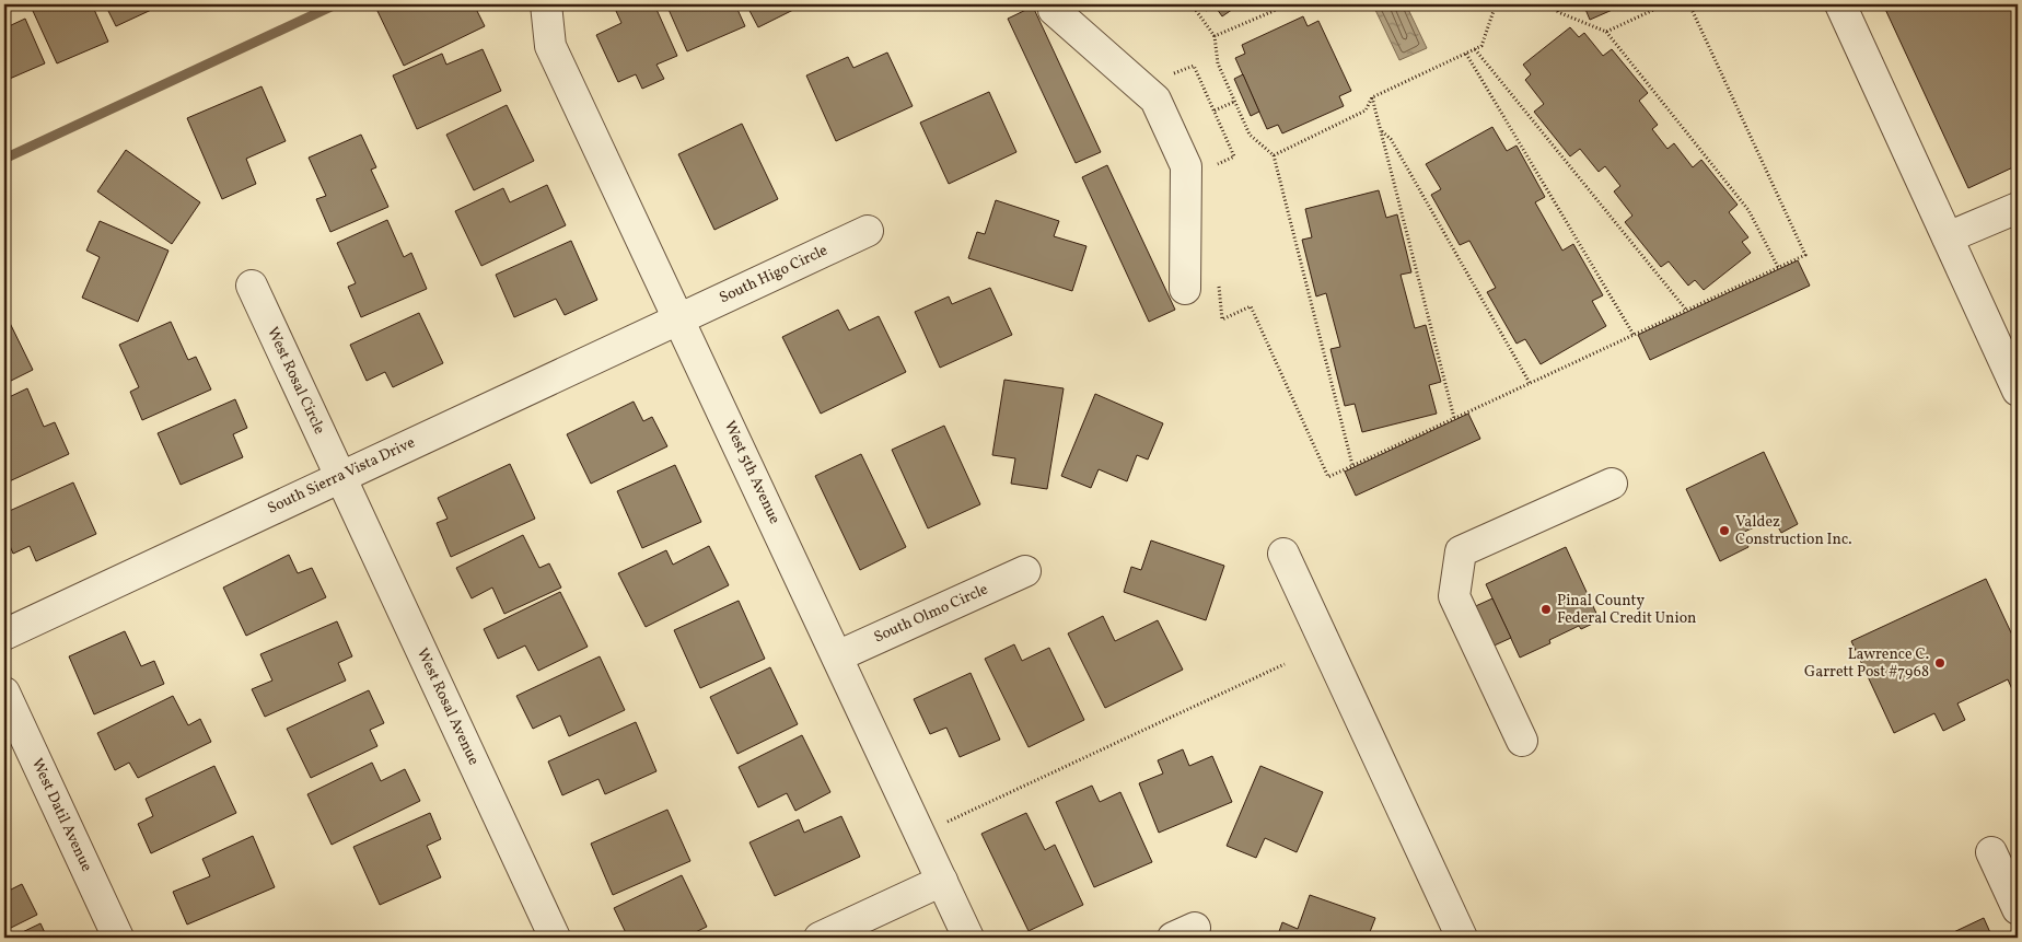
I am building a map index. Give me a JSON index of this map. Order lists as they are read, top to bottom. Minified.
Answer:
{"streets":{"street":["South Higo Circle","West Rosal Circle","West 5th Avenue","South Sierra Vista Drive","South Olmo Circle","West Rosal Avenue","West Datil Avenue"]},"crossings":[["South Higo Circle","West 5th Avenue"],["South Higo Circle","South Sierra Vista Drive"],["West Rosal Circle","South Sierra Vista Drive"],["West Rosal Circle","West Rosal Avenue"],["West 5th Avenue","South Sierra Vista Drive"],["West 5th Avenue","South Olmo Circle"],["South Sierra Vista Drive","West Rosal Avenue"]],"places":["Valdez Construction Inc.","Pinal County Federal Credit Union","Lawrence C. Garrett Post #7968"]}
